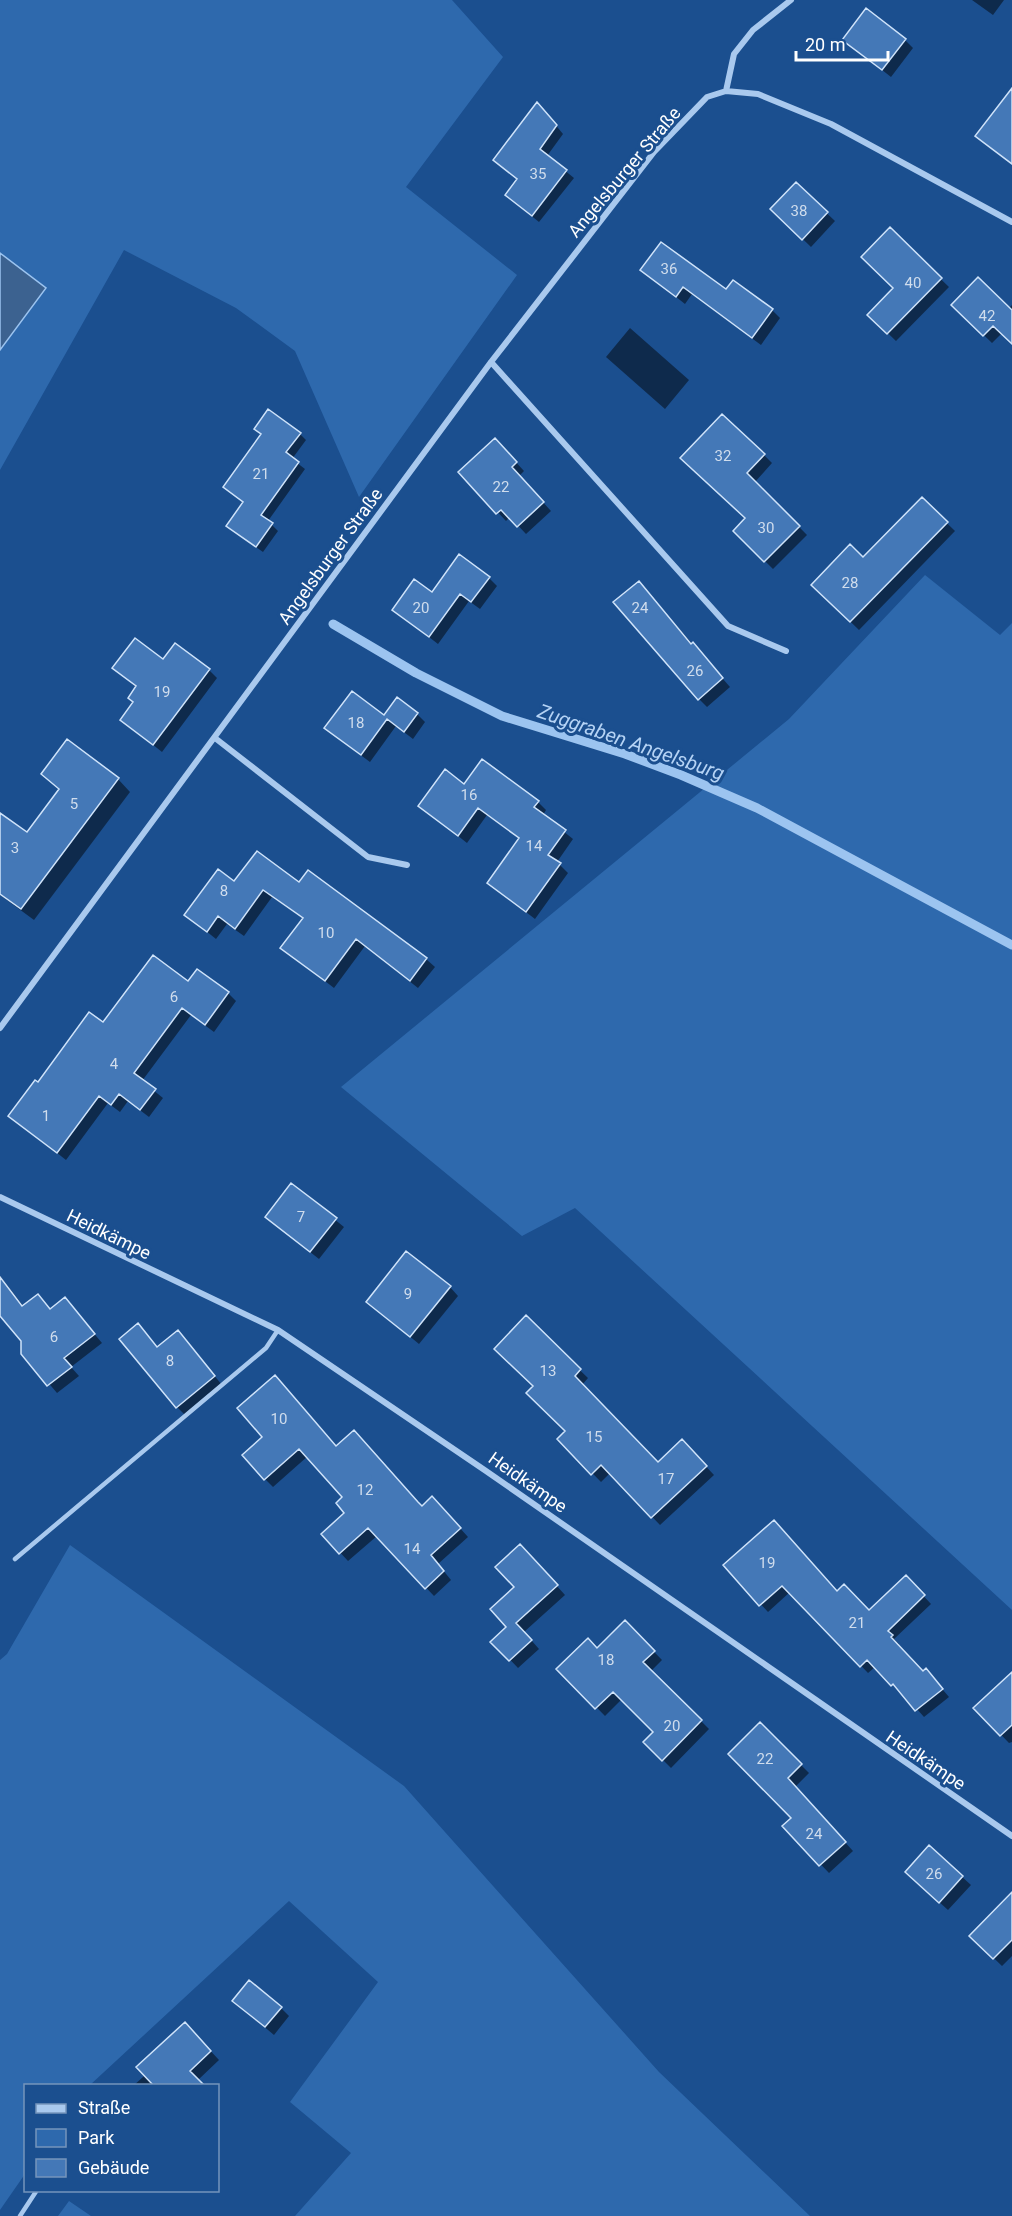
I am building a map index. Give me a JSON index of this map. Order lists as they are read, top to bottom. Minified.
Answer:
{"streets":{"street":["Angelsburger Straße","Heidkämpe"]},"water":["Zuggraben Angelsburg"],"house_numbers":["35","38","36","40","42","32","21","22","30","28","20","24","26","19","18","16","5","14","3","8","10","6","4","1","7","9","6","8","13","10","15","17","12","14","19","21","18","20","22","24","26"],"legend":["Straße","Park","Gebäude"],"scale_bar":"20 m"}
